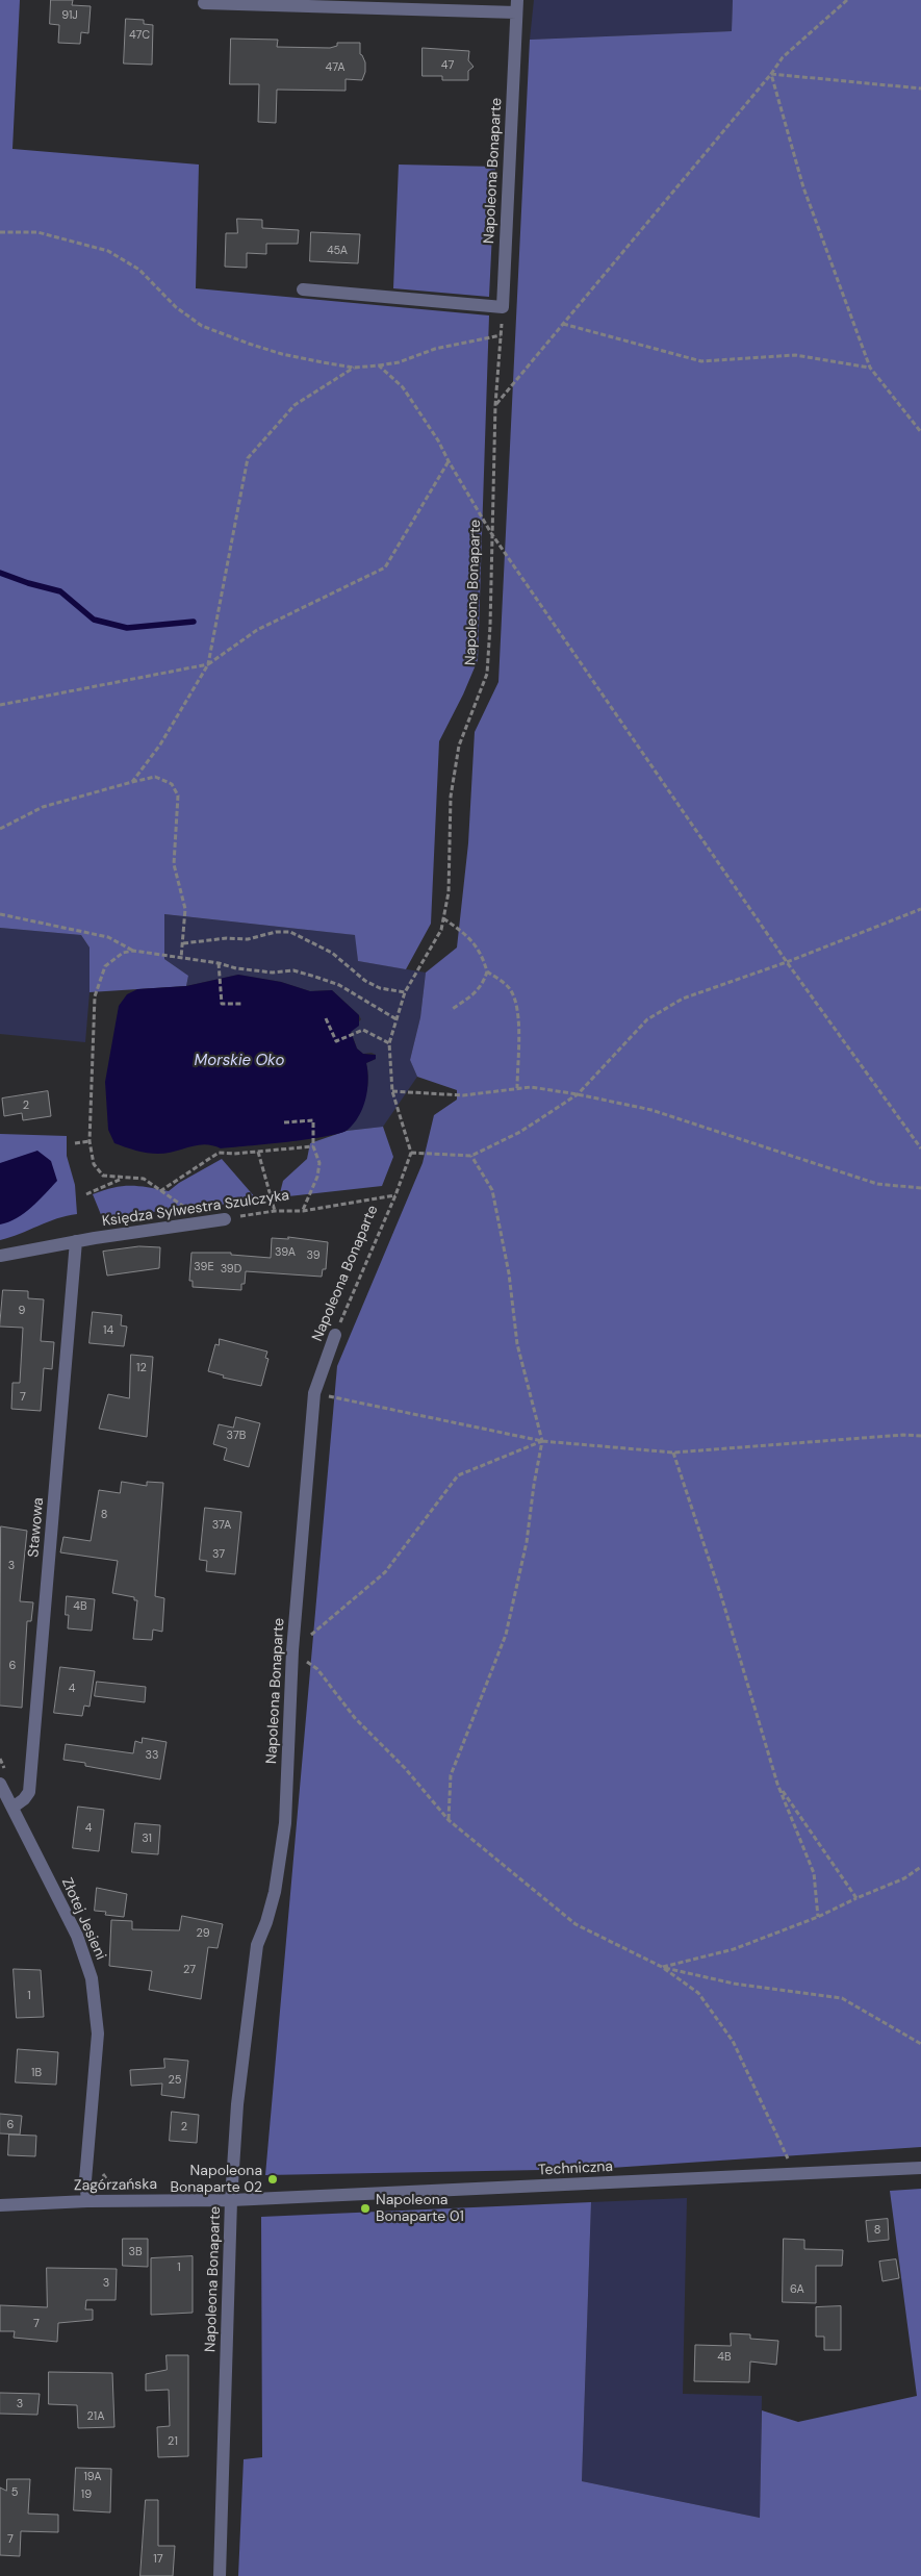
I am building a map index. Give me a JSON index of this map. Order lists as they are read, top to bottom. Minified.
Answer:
{"streets":{"street":["Napoleona Bonaparte","Księdza Sylwestra Szulczyka","Stawowa","Złotej Jesieni","Techniczna","Zagórzańska"]},"crossings":[["Napoleona Bonaparte","Księdza Sylwestra Szulczyka"],["Napoleona Bonaparte","Techniczna"],["Napoleona Bonaparte","Zagórzańska"],["Księdza Sylwestra Szulczyka","Stawowa"],["Stawowa","Złotej Jesieni"],["Złotej Jesieni","Zagórzańska"],["Techniczna","Zagórzańska"]],"water":["Morskie Oko"],"places":["Napoleona Bonaparte 02","Napoleona Bonaparte 01"],"house_numbers":["91J","47C","47","47A","45A","2","39A","39","39E","39D","9","14","12","7","37B","8","37A","37","3","4B","6","4","33","4","31","29","27","1","1B","25","6","2","8","3B","1","3","6A","7","4B","3","21A","21","19A","5","19","7","17"]}
